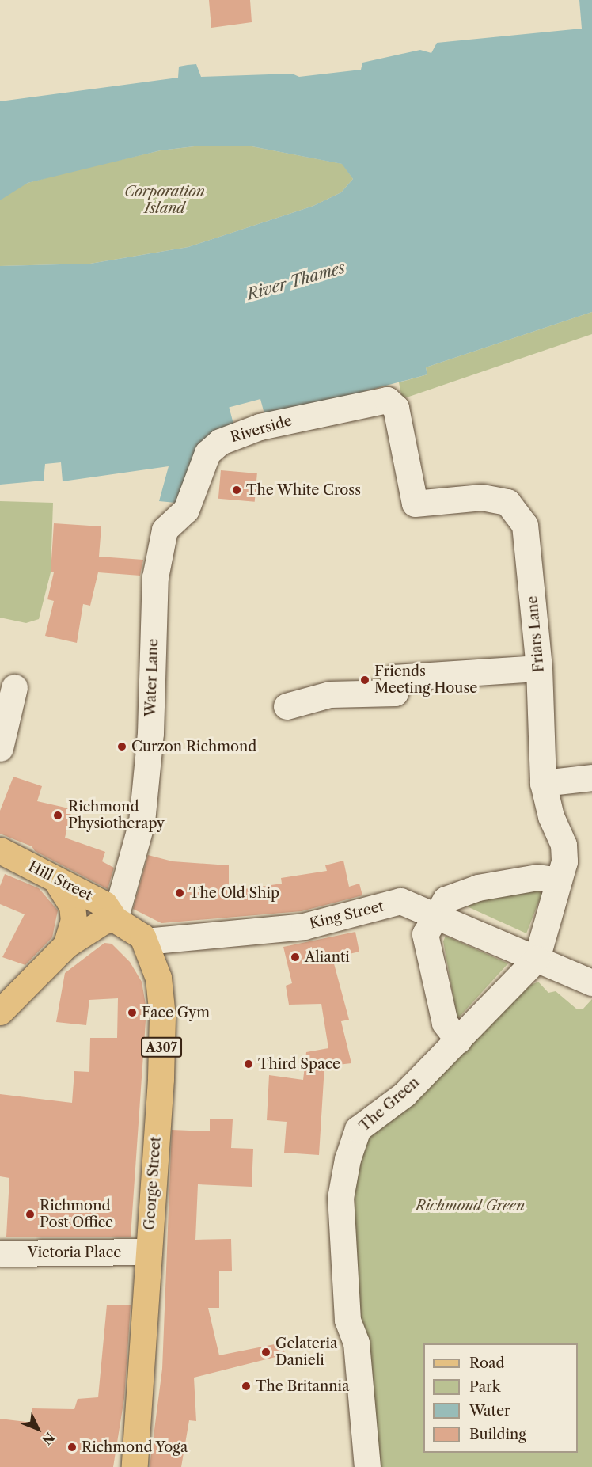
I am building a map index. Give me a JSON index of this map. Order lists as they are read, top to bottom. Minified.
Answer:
{"streets":{"main road":["Hill Street","A307","George Street"],"street":["Riverside","Friars Lane","Water Lane","King Street","The Green","Victoria Place"]},"crossings":[["Riverside","Friars Lane"],["Riverside","Water Lane"],["Friars Lane","King Street"],["Friars Lane","The Green"],["Water Lane","Hill Street"],["King Street","The Green"],["King Street","George Street"],["George Street","Victoria Place"]],"water":["River Thames"],"parks":["Corporation Island","Richmond Green"],"places":["The White Cross","Friends Meeting House","Curzon Richmond","Richmond Physiotherapy","The Old Ship","Alianti","Face Gym","Third Space","Richmond Post Office","Gelateria Danieli","The Britannia","Richmond Yoga"],"legend":["Road","Park","Water","Building"],"north":"bottom right"}
